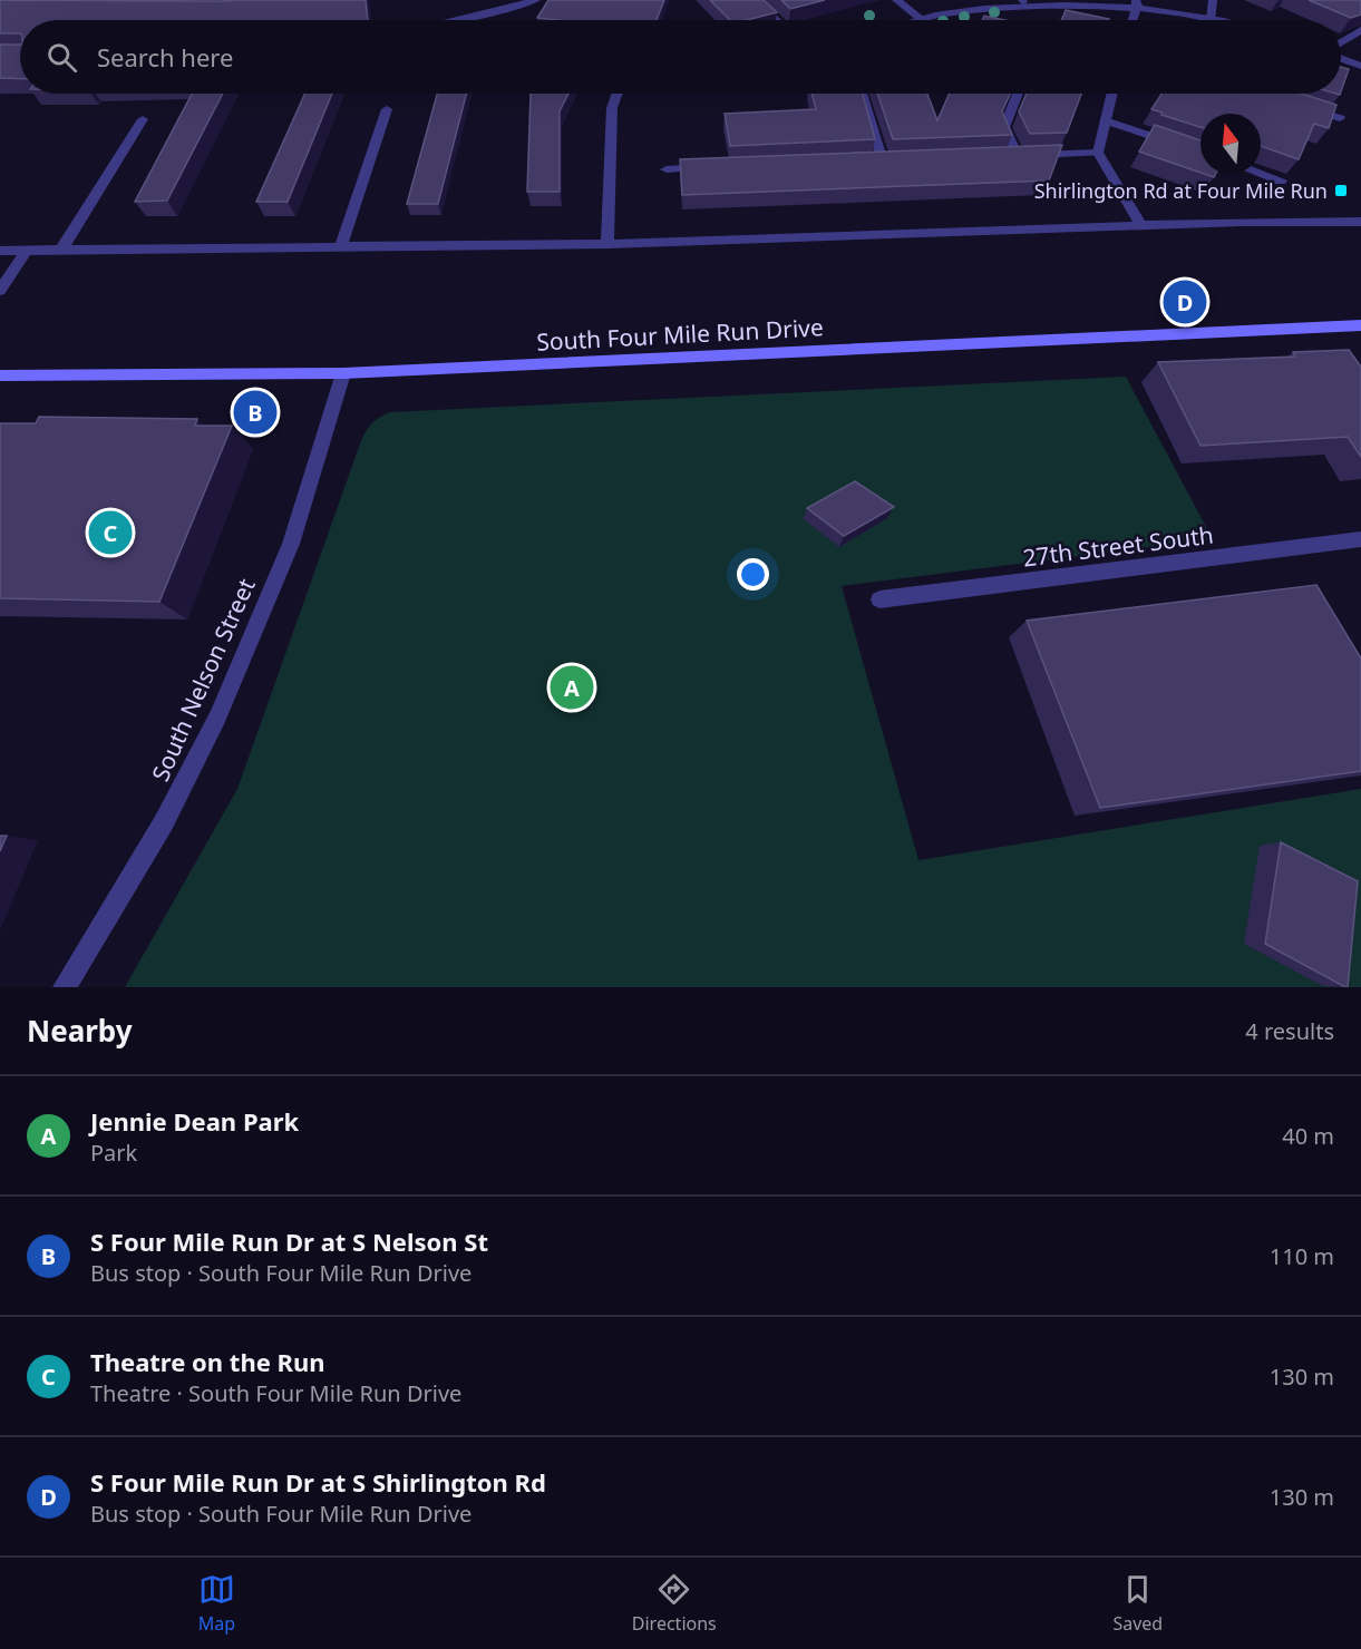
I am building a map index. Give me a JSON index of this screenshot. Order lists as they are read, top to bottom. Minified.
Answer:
{"streets":{"main road":["South Four Mile Run Drive"],"street":["27th Street South","South Nelson Street"]},"crossings":[["South Four Mile Run Drive","South Nelson Street"]],"places":{"transit":["Shirlington Rd at Four Mile Run"]},"north":"top","page":{"search":"Search here","pins":["D","B","C","A"],"heading":["Nearby","4 results"],"list":[{"mark":"A","name":"Jennie Dean Park","note":"Park","value":"40 m"},{"mark":"B","name":"S Four Mile Run Dr at S Nelson St","note":"Bus stop · South Four Mile Run Drive","value":"110 m"},{"mark":"C","name":"Theatre on the Run","note":"Theatre · South Four Mile Run Drive","value":"130 m"},{"mark":"D","name":"S Four Mile Run Dr at S Shirlington Rd","note":"Bus stop · South Four Mile Run Drive","value":"130 m"}],"nav":["Map","Directions","Saved"]}}
